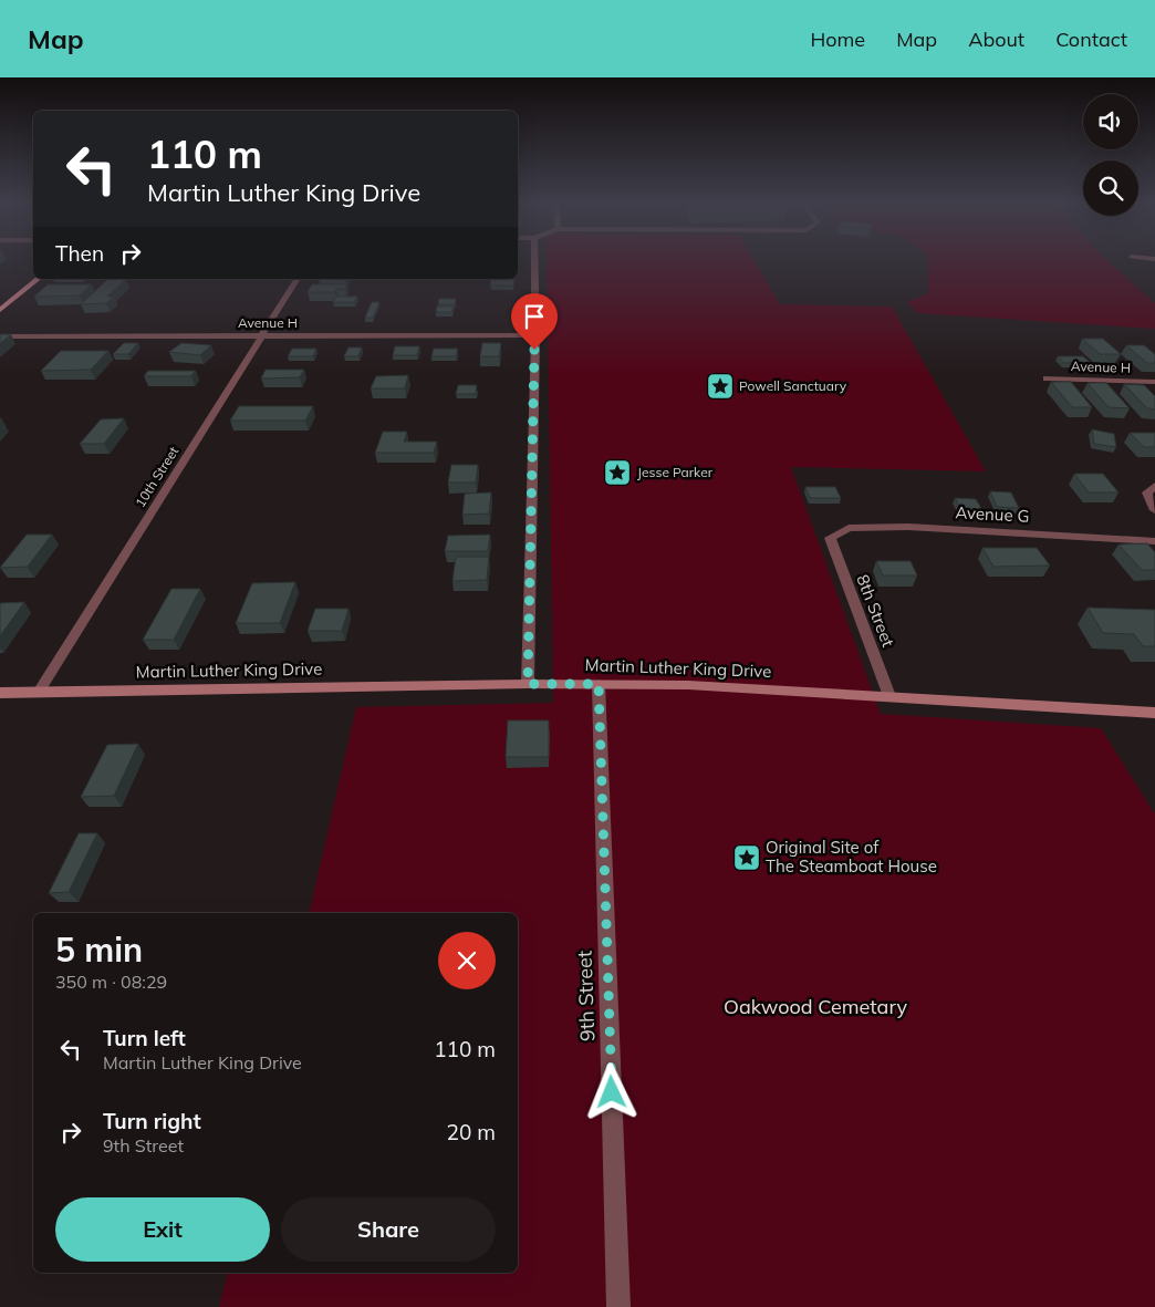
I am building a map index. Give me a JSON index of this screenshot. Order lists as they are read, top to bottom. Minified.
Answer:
{"streets":{"street":["Avenue H","10th Street","Avenue G","8th Street","Martin Luther King Drive","9th Street"]},"crossings":[["Avenue H","10th Street"],["10th Street","Martin Luther King Drive"],["Avenue G","8th Street"],["8th Street","Martin Luther King Drive"],["Martin Luther King Drive","9th Street"]],"parks":["Oakwood Cemetary"],"places":{"place":["Powell Sanctuary","Jesse Parker","Original Site of The Steamboat House"]},"page":{"header":"Map","nav":["Home","Map","About","Contact"],"turn":["110 m","Martin Luther King Drive"],"then":"Then","heading":["5 min","350 m · 08:29"],"list":[{"name":"Turn left","note":"Martin Luther King Drive","value":"110 m"},{"name":"Turn right","note":"9th Street","value":"20 m"}],"buttons":["Exit","Share"]}}
